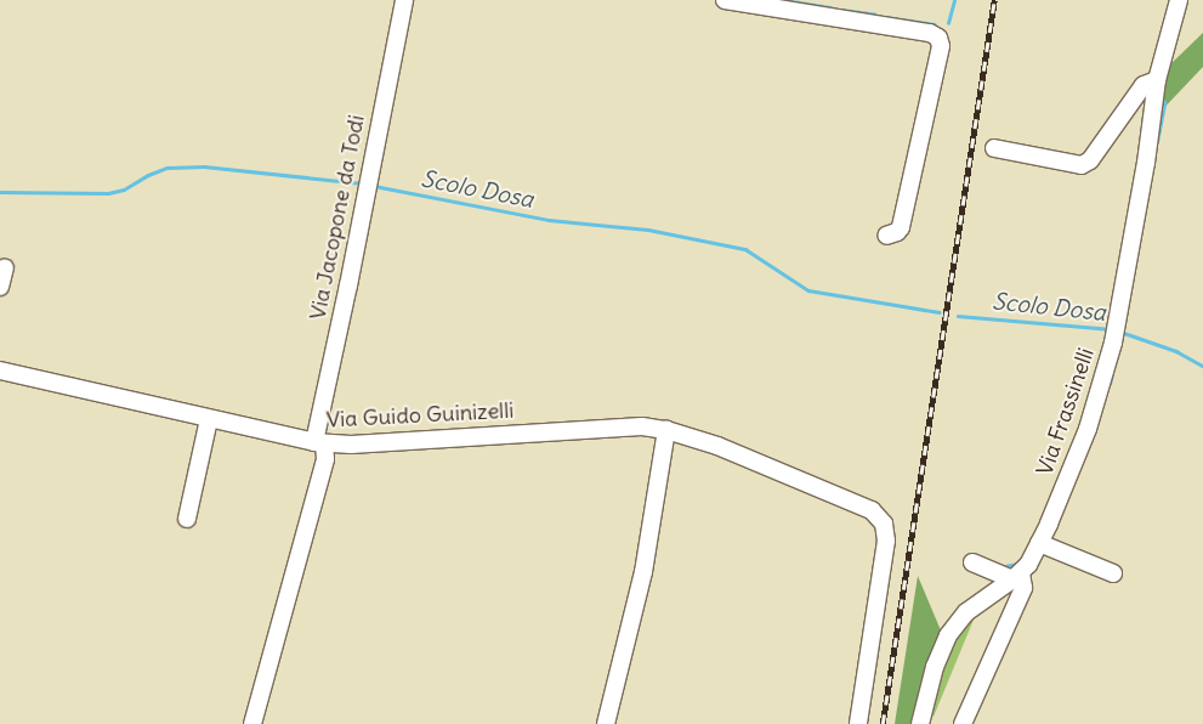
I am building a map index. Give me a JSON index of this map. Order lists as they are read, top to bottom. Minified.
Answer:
{"streets":{"street":["Via Jacopone da Todi","Via Frassinelli","Via Guido Guinizelli"]},"crossings":[["Via Jacopone da Todi","Via Guido Guinizelli"]],"water":["Scolo Dosa"]}
